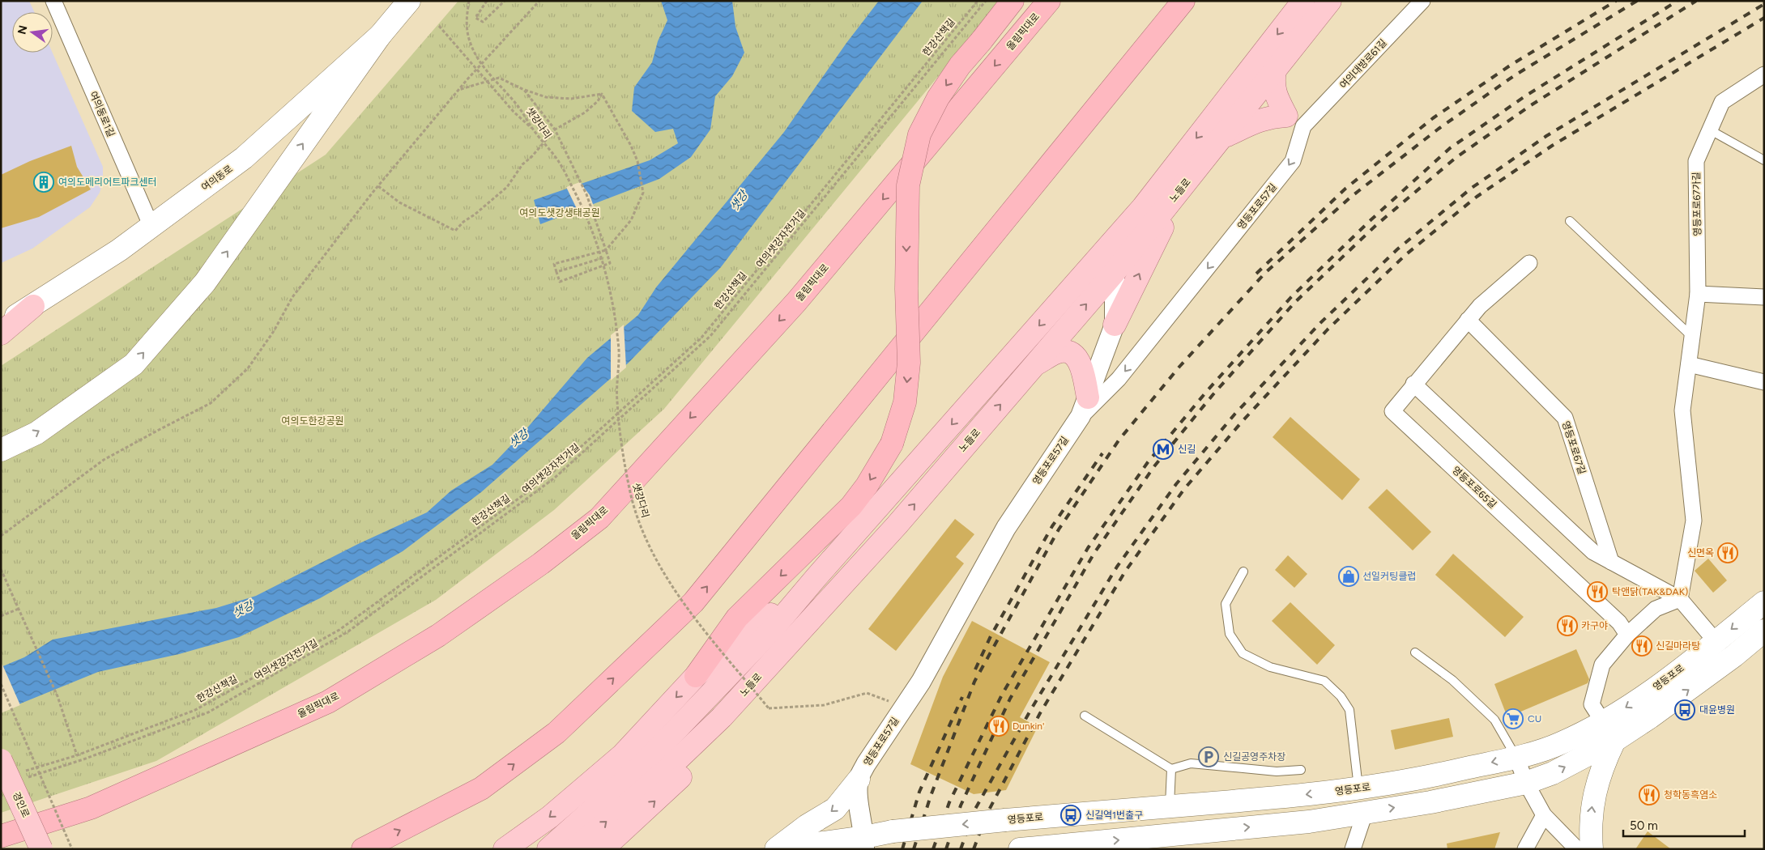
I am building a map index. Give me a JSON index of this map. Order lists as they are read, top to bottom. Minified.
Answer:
{"streets":{"highway":["올림픽대로"],"main road":["여의동로","노들로","영등포로","경인로"],"street":["여의대방로61길","여의동로1길","영등포로67가길","영등포로57길","영등포로67길","영등포로65길"],"path":["한강산책길","샛강다리","여의샛강자전거길"]},"crossings":[["여의대방로61길","영등포로57길"],["여의동로1길","여의동로"],["영등포로57길","영등포로"],["영등포로67길","영등포로65길"]],"one_way":["영등포로57길"],"water":["샛강"],"parks":["여의도샛강생태공원","여의도한강공원"],"places":{"building":["여의도메리어트파크센터"],"metro station":["신길"],"restaurant":["신면옥","탁앤닭(TAK&DAK)","카구야","신길마라탕","Dunkin'","청학동흑염소"],"shop":["선일커팅클럽"],"bus stop":["대윤병원","신길역1번출구"],"supermarket":["CU"],"parking":["신길공영주차장"]},"scale_bar":"50 m","north":"left"}
